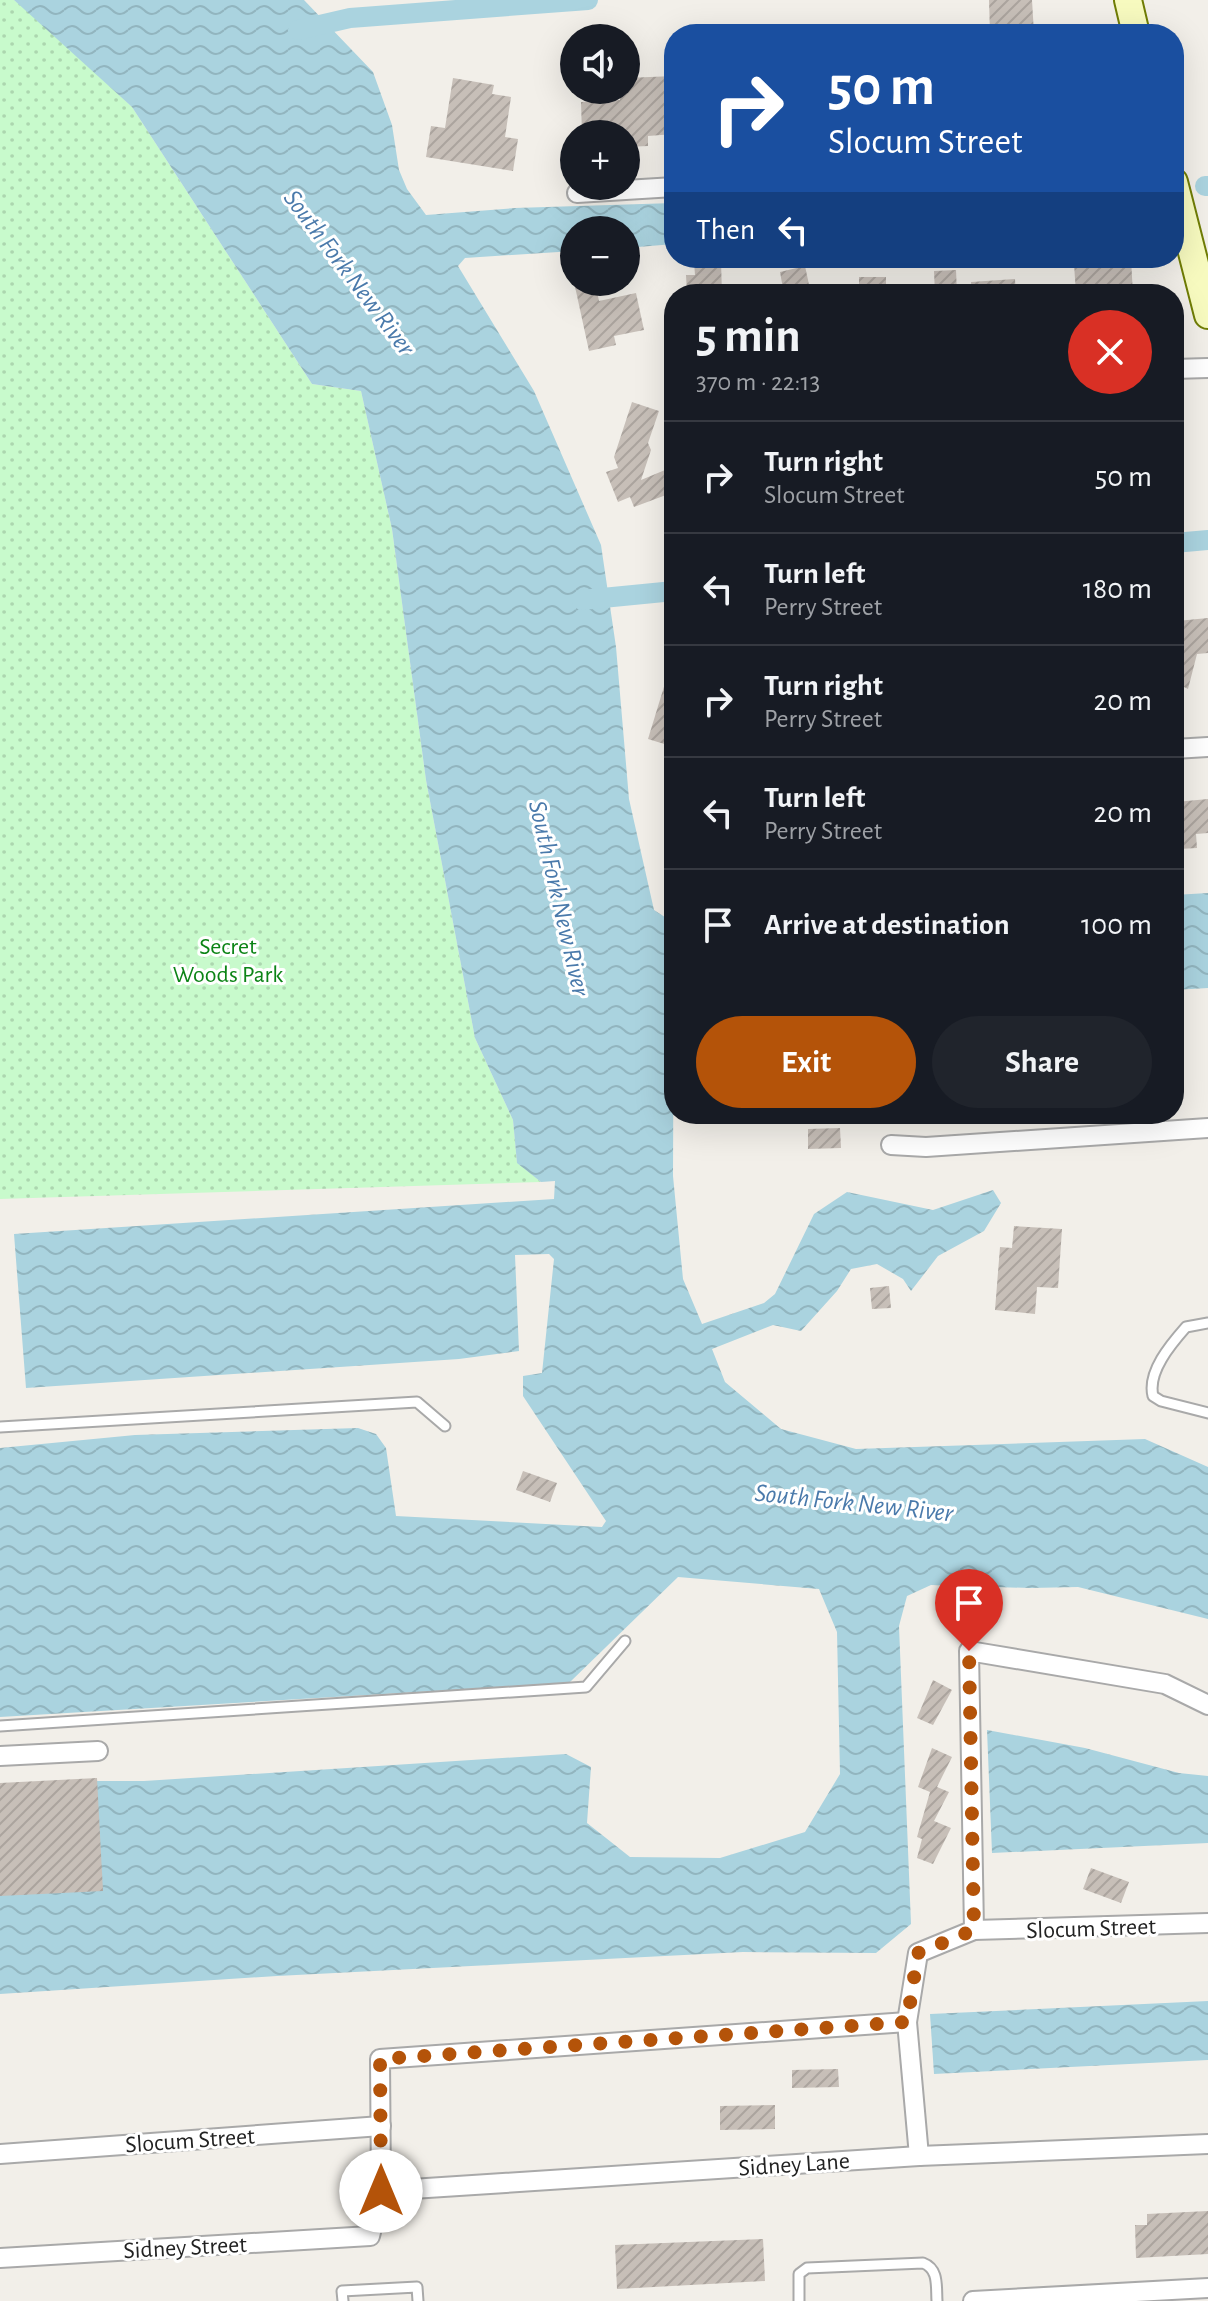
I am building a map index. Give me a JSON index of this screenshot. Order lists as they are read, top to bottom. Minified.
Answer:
{"streets":{"street":["Slocum Street","Sidney Lane","Sidney Street"]},"crossings":[["Sidney Lane","Sidney Street"]],"water":["South Fork New River"],"parks":["Secret Woods Park"],"page":{"map_buttons":["+","−"],"turn":["50 m","Slocum Street"],"then":"Then","heading":["5 min","370 m · 22:13"],"list":[{"name":"Turn right","note":"Slocum Street","value":"50 m"},{"name":"Turn left","note":"Perry Street","value":"180 m"},{"name":"Turn right","note":"Perry Street","value":"20 m"},{"name":"Turn left","note":"Perry Street","value":"20 m"},{"name":"Arrive at destination","value":"100 m"}],"buttons":["Exit","Share"]}}
